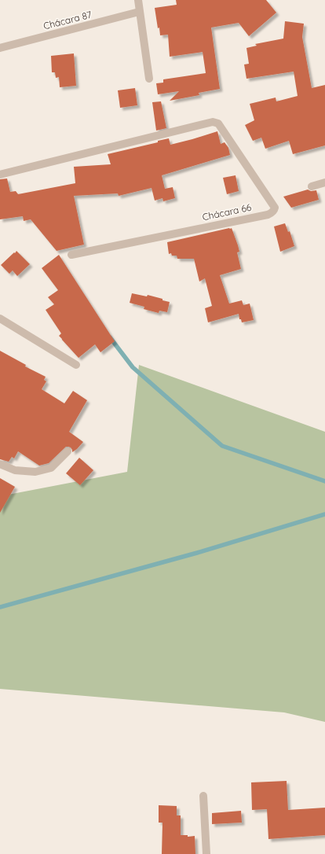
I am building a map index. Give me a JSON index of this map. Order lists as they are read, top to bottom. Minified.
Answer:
{"streets":{"street":["Chácara 87","Chácara 66"]}}
